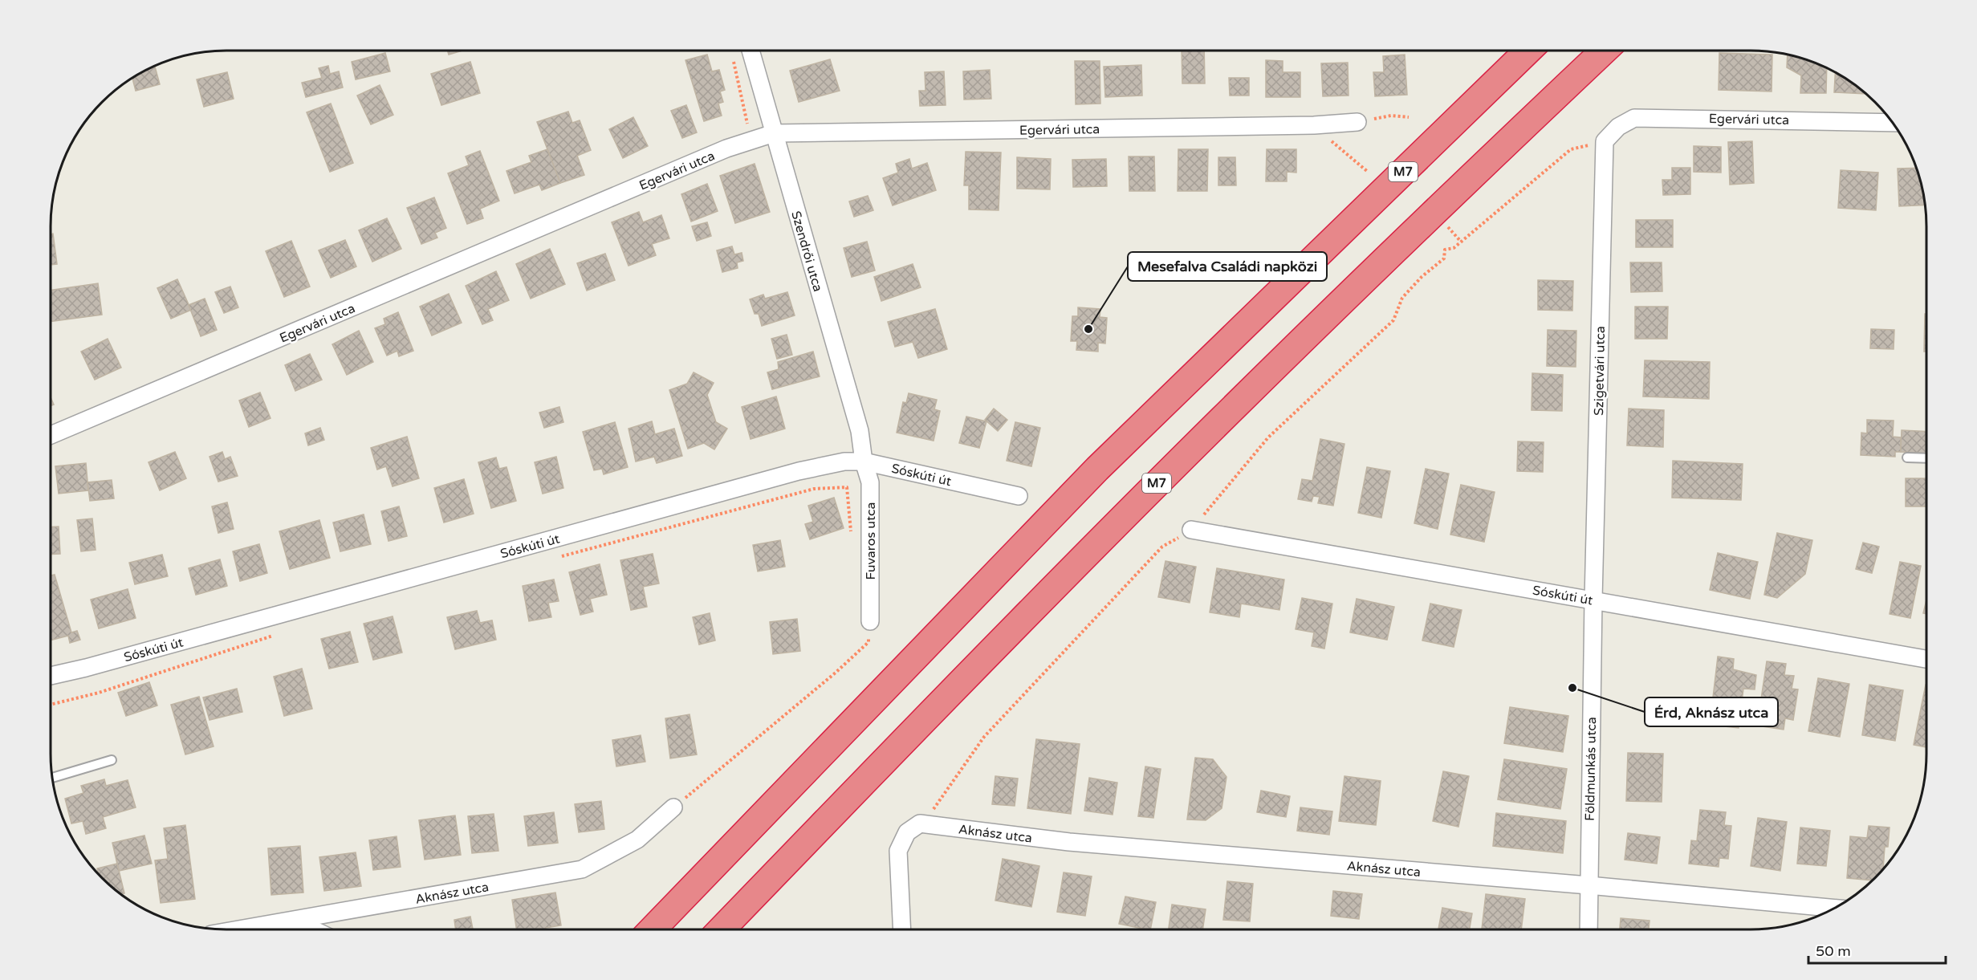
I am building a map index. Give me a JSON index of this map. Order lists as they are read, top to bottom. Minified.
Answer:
{"streets":{"highway":["M7"],"street":["Egervári utca","Szendrői utca","Szigetvári utca","Sóskúti út","Fuvaros utca","Földmunkás utca","Aknász utca"]},"crossings":[["Egervári utca","Szendrői utca"],["Egervári utca","Szigetvári utca"],["Szendrői utca","Sóskúti út"],["Szendrői utca","Fuvaros utca"],["Szigetvári utca","Sóskúti út"],["Szigetvári utca","Földmunkás utca"],["Sóskúti út","Fuvaros utca"],["Sóskúti út","Földmunkás utca"],["Földmunkás utca","Aknász utca"]],"places":["Mesefalva Családi napközi","Érd, Aknász utca"],"scale_bar":"50 m"}
